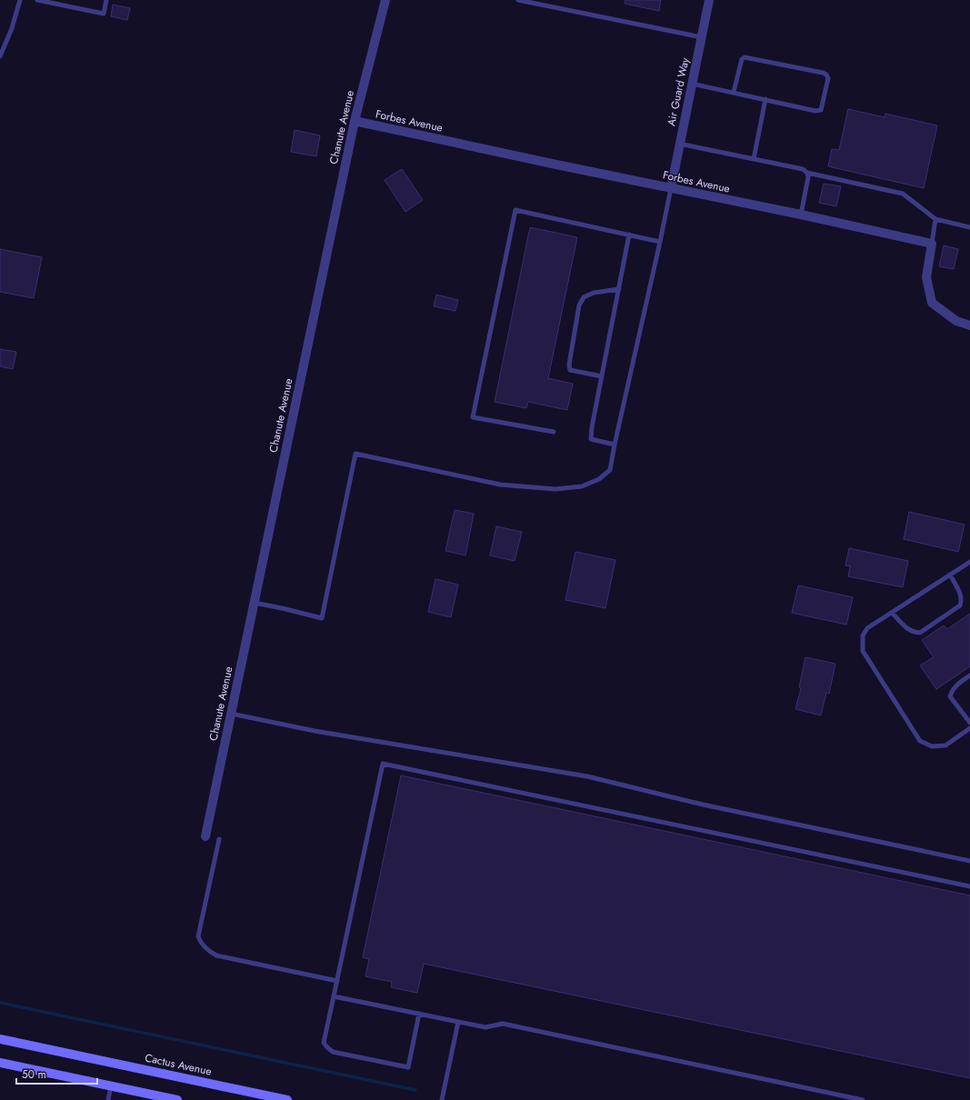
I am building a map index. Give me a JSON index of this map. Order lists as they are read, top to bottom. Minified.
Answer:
{"streets":{"main road":["Cactus Avenue"],"street":["Air Guard Way","Forbes Avenue","Chanute Avenue"]},"crossings":[["Air Guard Way","Forbes Avenue"],["Forbes Avenue","Chanute Avenue"]],"scale_bar":"50 m"}
